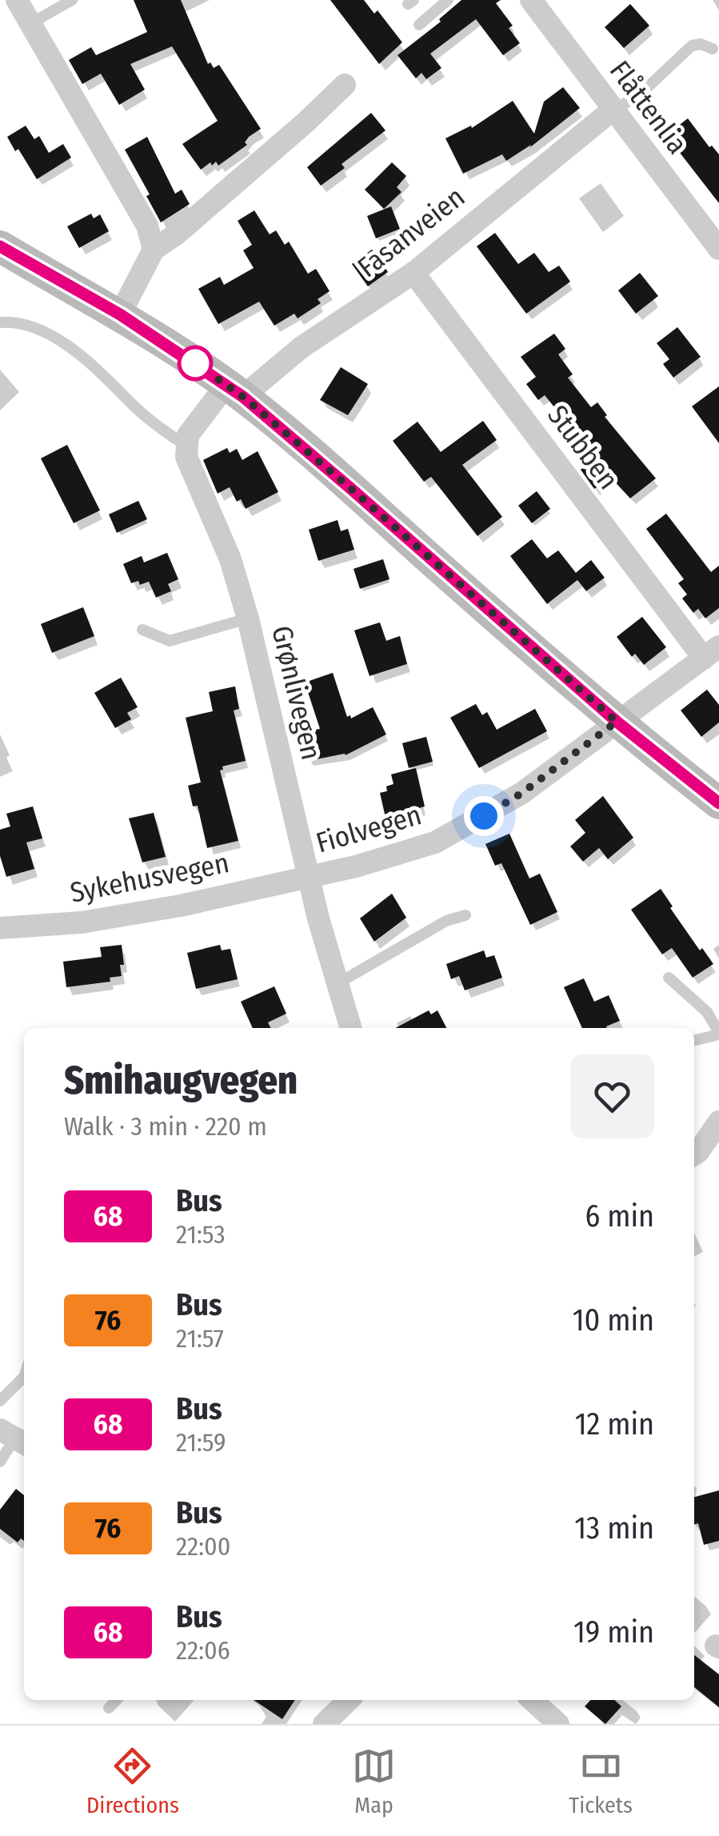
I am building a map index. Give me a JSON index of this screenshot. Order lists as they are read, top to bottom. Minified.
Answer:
{"streets":{"street":["Flåttenlia","Fasanveien","Stubben","Grønlivegen","Fiolvegen","Sykehusvegen"]},"crossings":[["Flåttenlia","Fasanveien"],["Fasanveien","Stubben"],["Stubben","Fiolvegen"],["Grønlivegen","Fiolvegen"],["Grønlivegen","Sykehusvegen"],["Fiolvegen","Sykehusvegen"]],"lines":["bus line 68"],"page":{"heading":["Smihaugvegen","Walk · 3 min · 220 m"],"list":[{"mark":"68","name":"Bus","note":"21:53","value":"6 min"},{"mark":"76","name":"Bus","note":"21:57","value":"10 min"},{"mark":"68","name":"Bus","note":"21:59","value":"12 min"},{"mark":"76","name":"Bus","note":"22:00","value":"13 min"},{"mark":"68","name":"Bus","note":"22:06","value":"19 min"}],"tabs":["Directions","Map","Tickets"]}}
